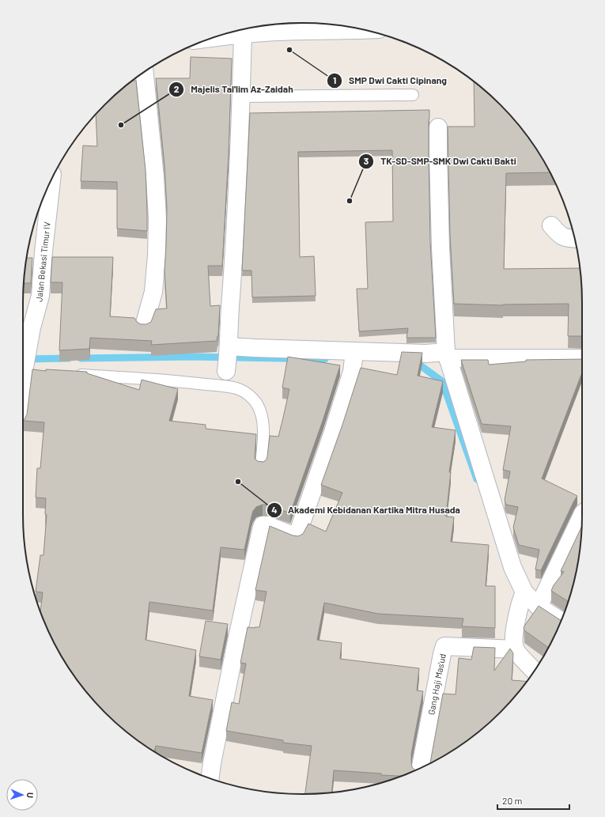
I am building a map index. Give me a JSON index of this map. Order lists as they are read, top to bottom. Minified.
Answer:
{"streets":{"street":["Jalan Bekasi Timur IV","Gang Haji Mas'ud"]},"places":["SMP Dwi Cakti Cipinang","Majelis Tal'lim Az-Zaidah","TK-SD-SMP-SMK Dwi Cakti Bakti","Akademi Kebidanan Kartika Mitra Husada"],"scale_bar":"20 m","north":"right"}
